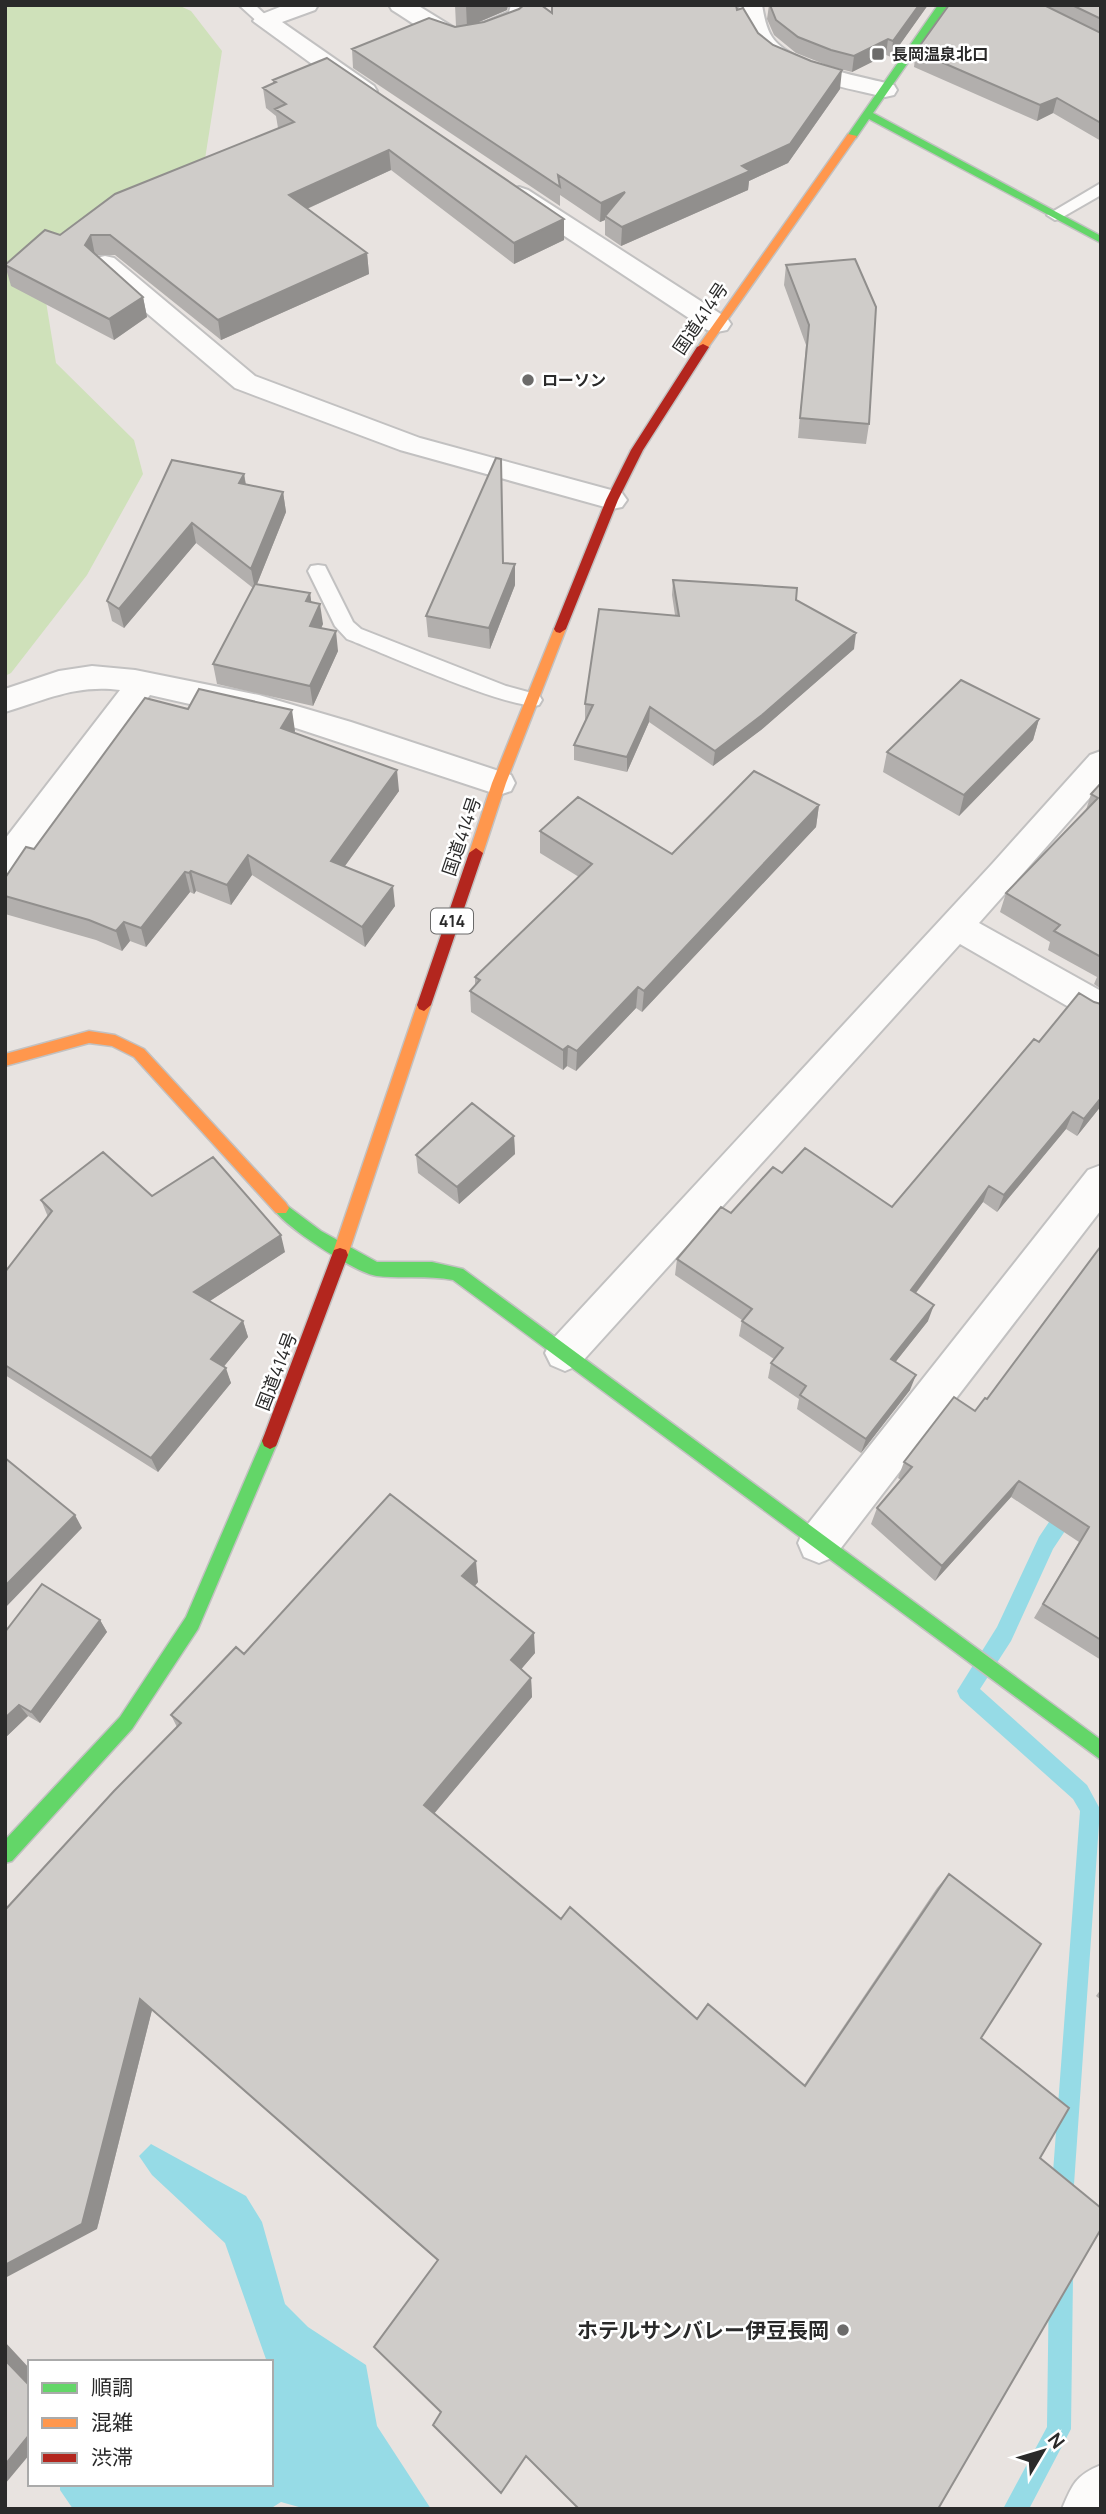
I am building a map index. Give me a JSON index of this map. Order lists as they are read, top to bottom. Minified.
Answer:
{"streets":{"main road":["国道414号","414"]},"places":{"transit":["長岡温泉北口"],"other":["ローソン","ホテルサンバレー伊豆長岡"]},"legend":["順調","混雑","渋滞"],"north":"top right"}
